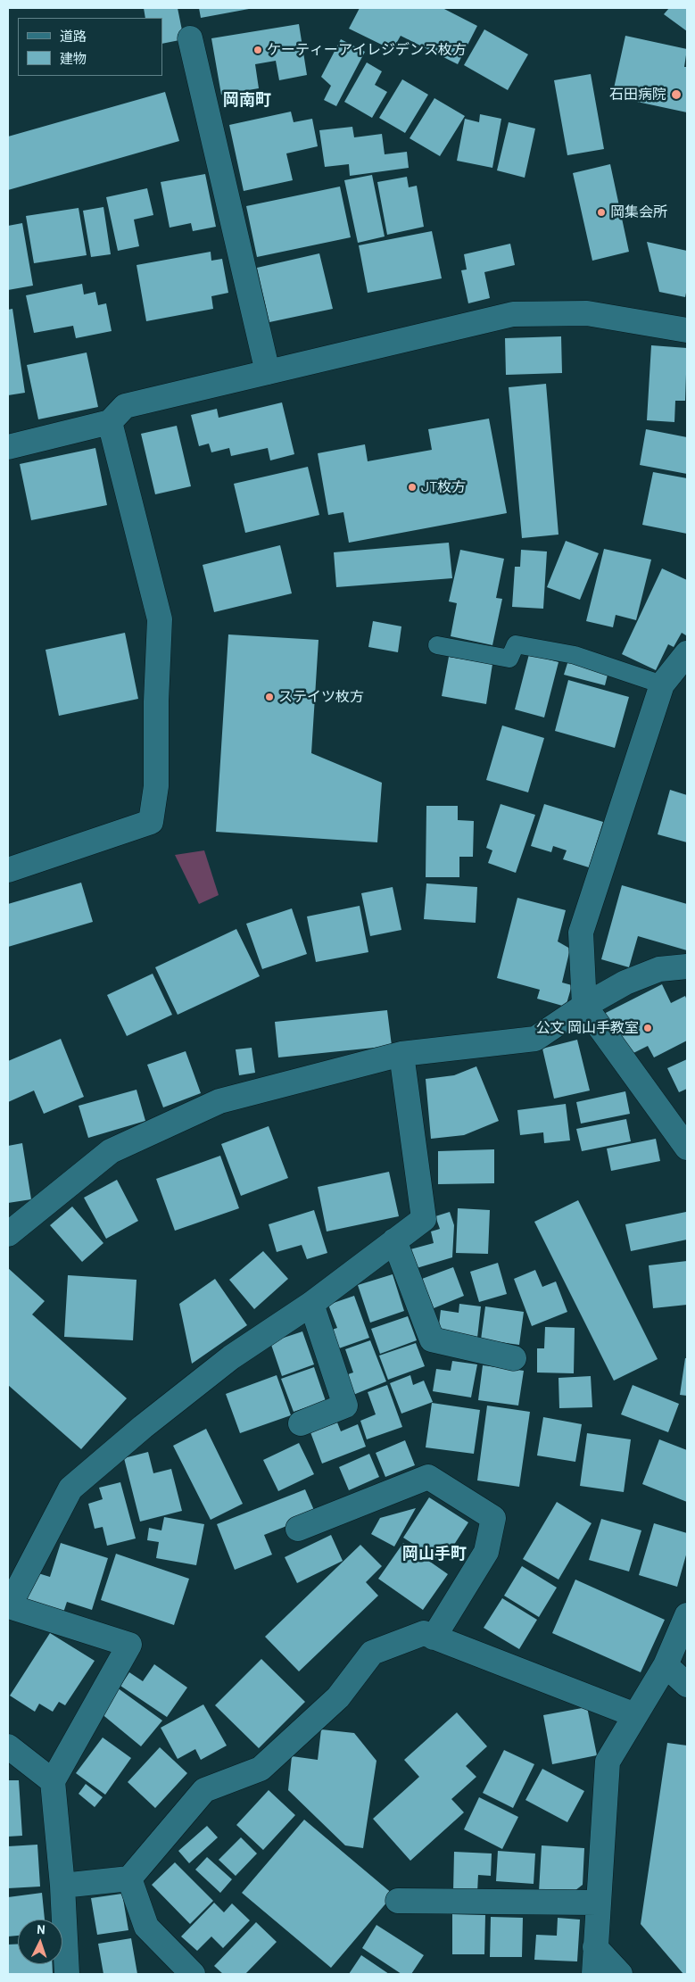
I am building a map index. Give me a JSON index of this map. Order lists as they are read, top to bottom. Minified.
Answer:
{"districts":["岡南町","岡山手町"],"places":["ケーティーアイレジデンス枚方","石田病院","岡集会所","JT枚方","ステイツ枚方","公文 岡山手教室"],"legend":["道路","建物"],"north":"top"}
